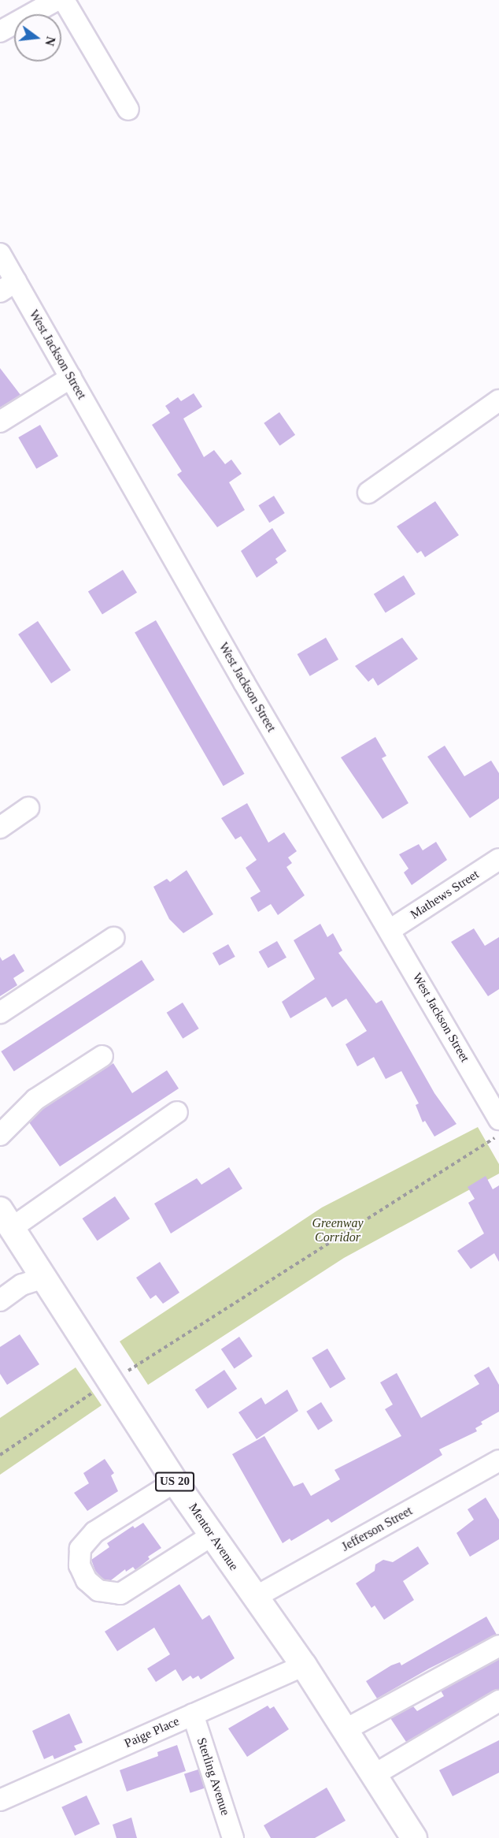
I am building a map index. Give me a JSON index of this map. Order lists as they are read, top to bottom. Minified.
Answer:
{"streets":{"main road":["US 20","Mentor Avenue"],"street":["West Jackson Street","Mathews Street","Jefferson Street","Paige Place","Sterling Avenue"]},"crossings":[["West Jackson Street","Mathews Street"],["Jefferson Street","Mentor Avenue"],["Mentor Avenue","Paige Place"],["Paige Place","Sterling Avenue"]],"parks":["Greenway Corridor"],"north":"right"}
